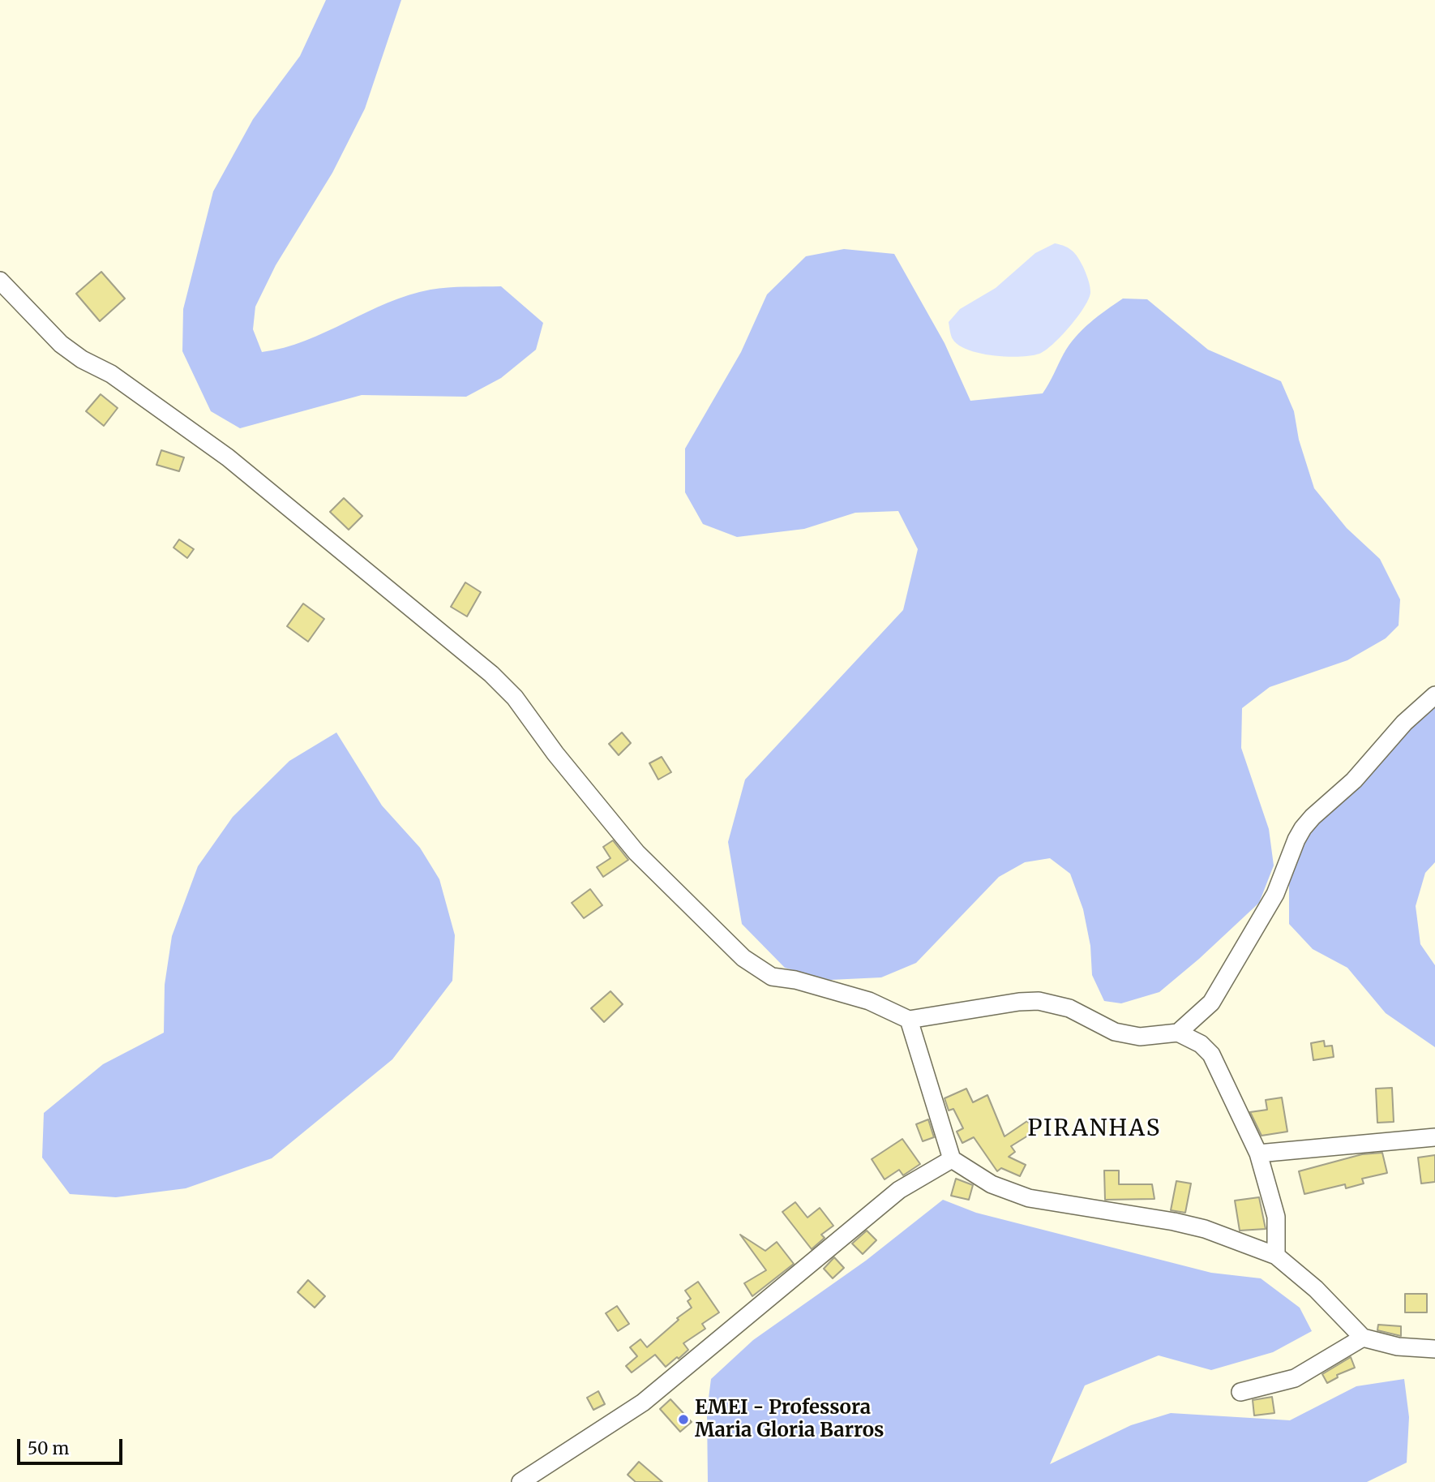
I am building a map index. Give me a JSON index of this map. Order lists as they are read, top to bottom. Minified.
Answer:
{"districts":["PIRANHAS"],"places":["EMEI - Professora Maria Gloria Barros"],"scale_bar":"50 m"}
